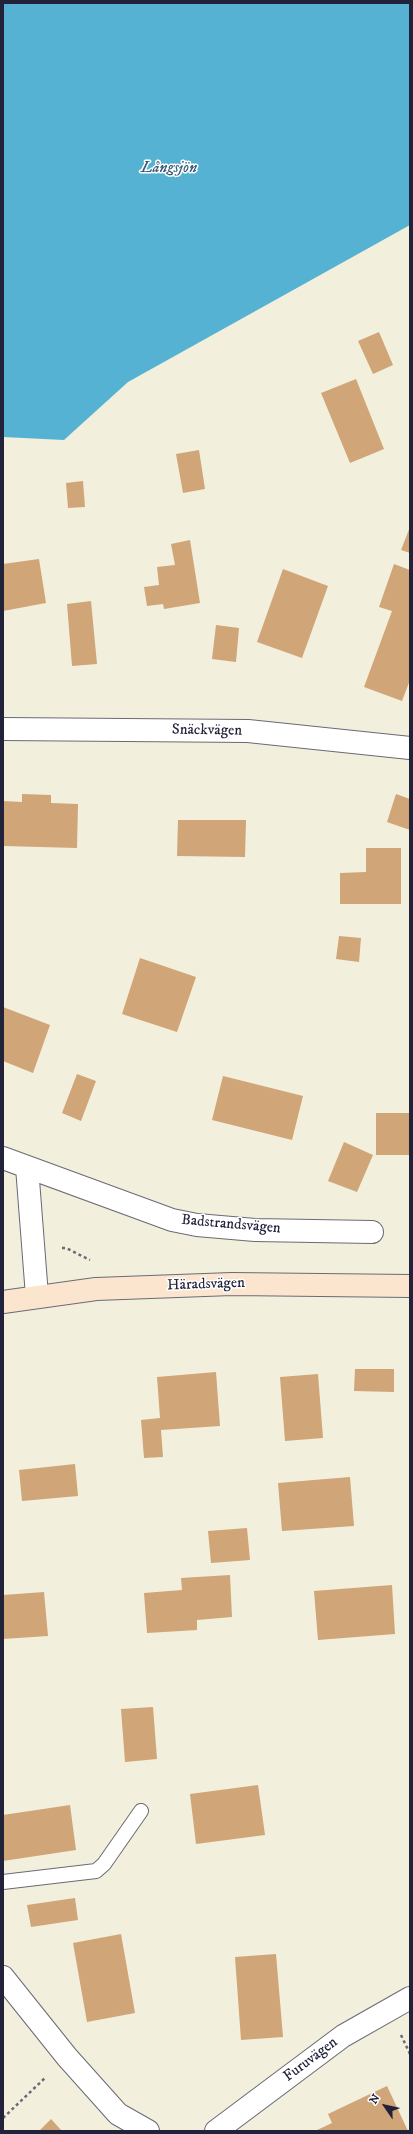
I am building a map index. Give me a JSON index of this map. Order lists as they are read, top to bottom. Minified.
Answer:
{"streets":{"street":["Snäckvägen","Badstrandsvägen","Häradsvägen","Furuvägen"]},"water":["Långsjön"],"north":"top left"}
